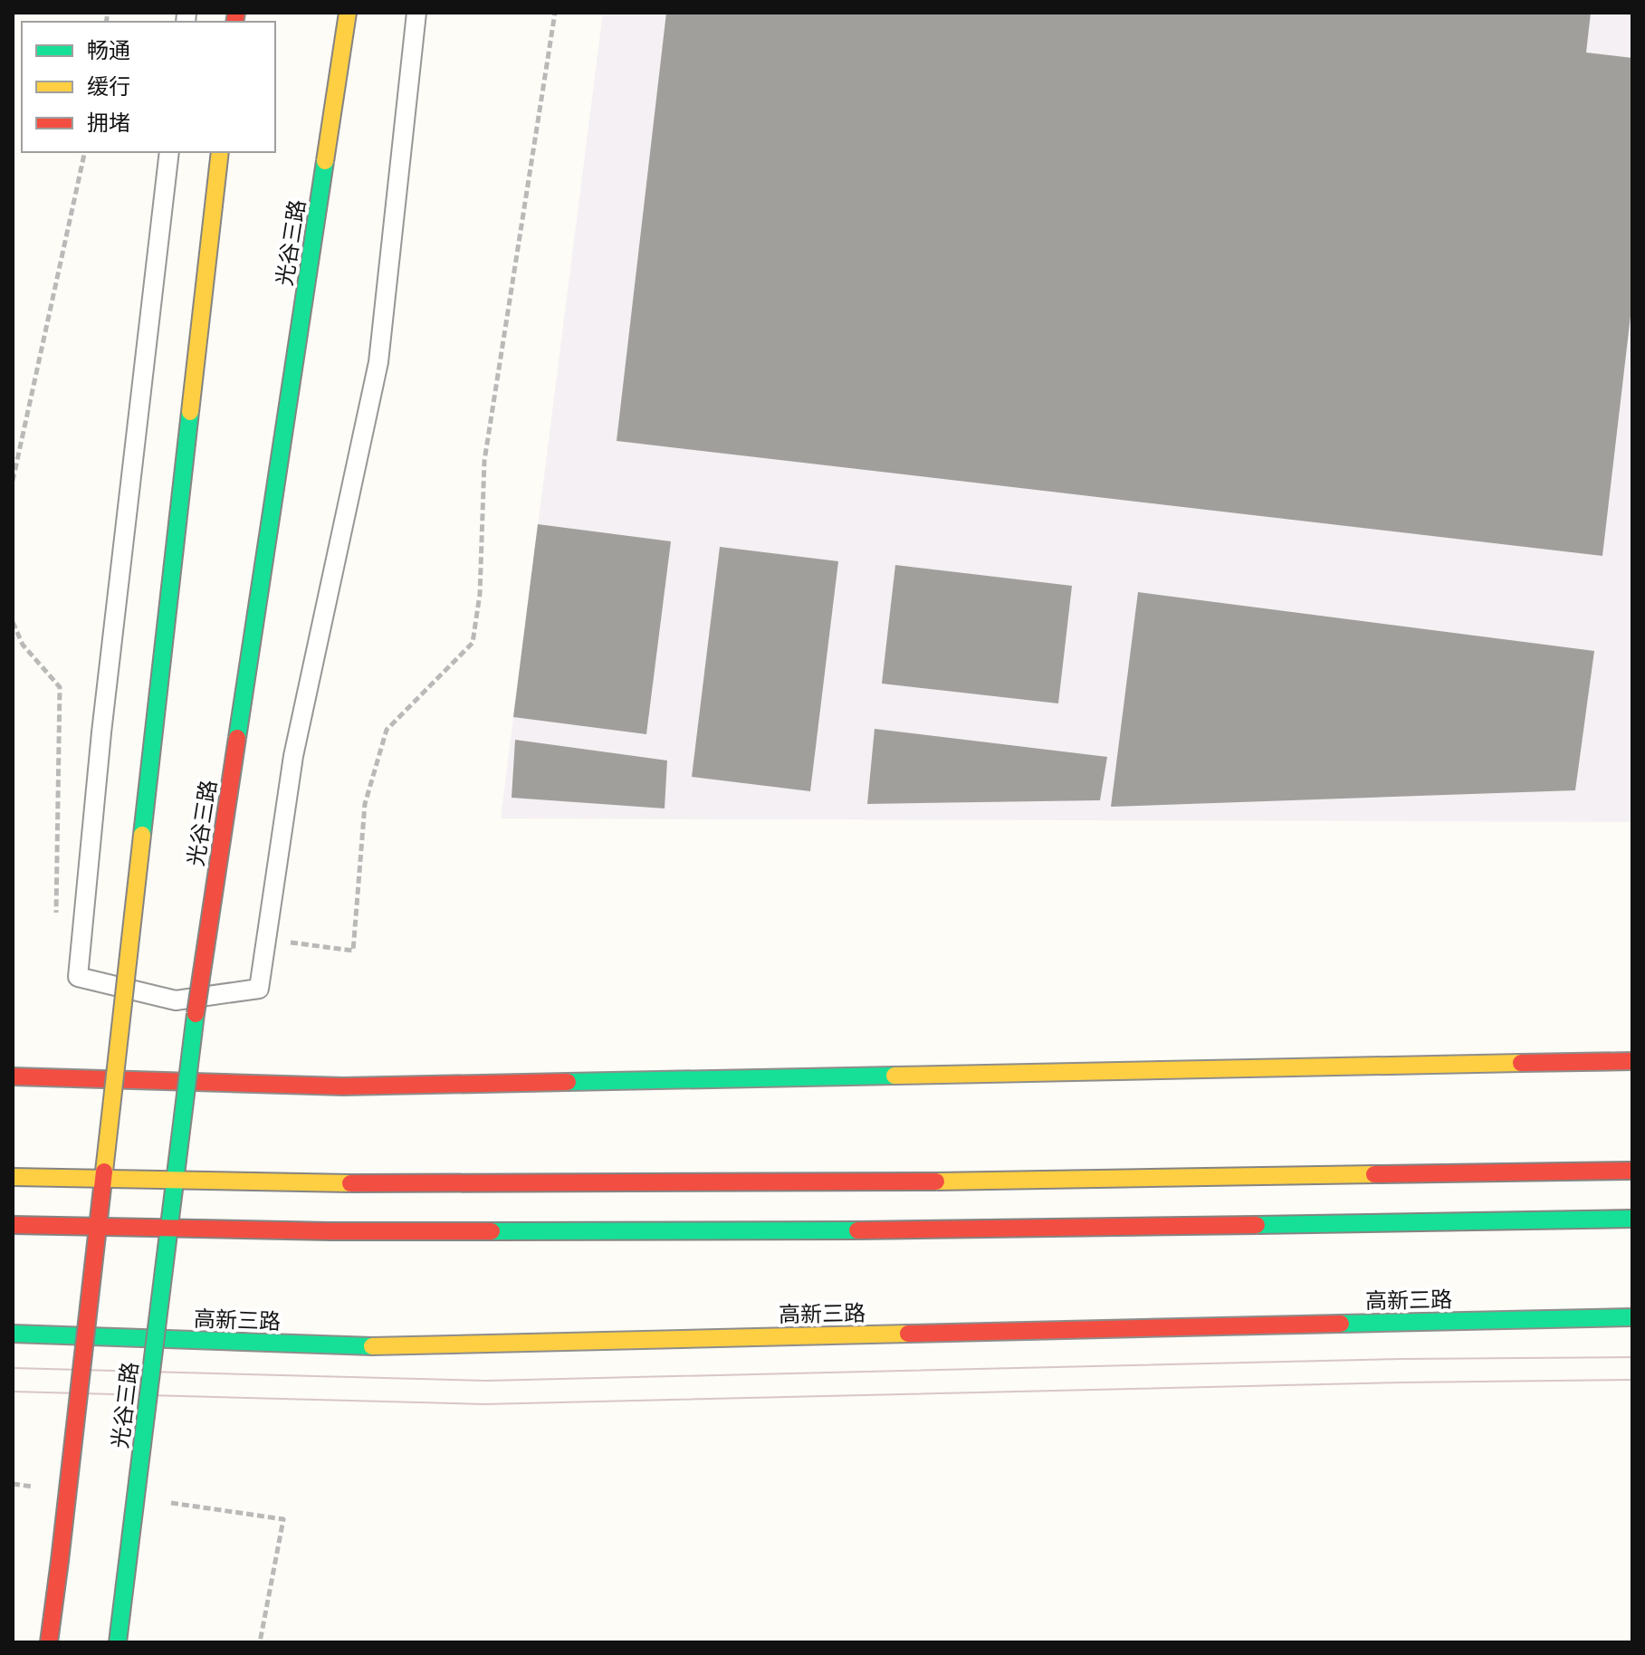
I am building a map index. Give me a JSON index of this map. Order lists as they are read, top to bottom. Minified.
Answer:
{"streets":{"main road":["光谷三路","高新三路"]},"legend":["畅通","缓行","拥堵"]}
